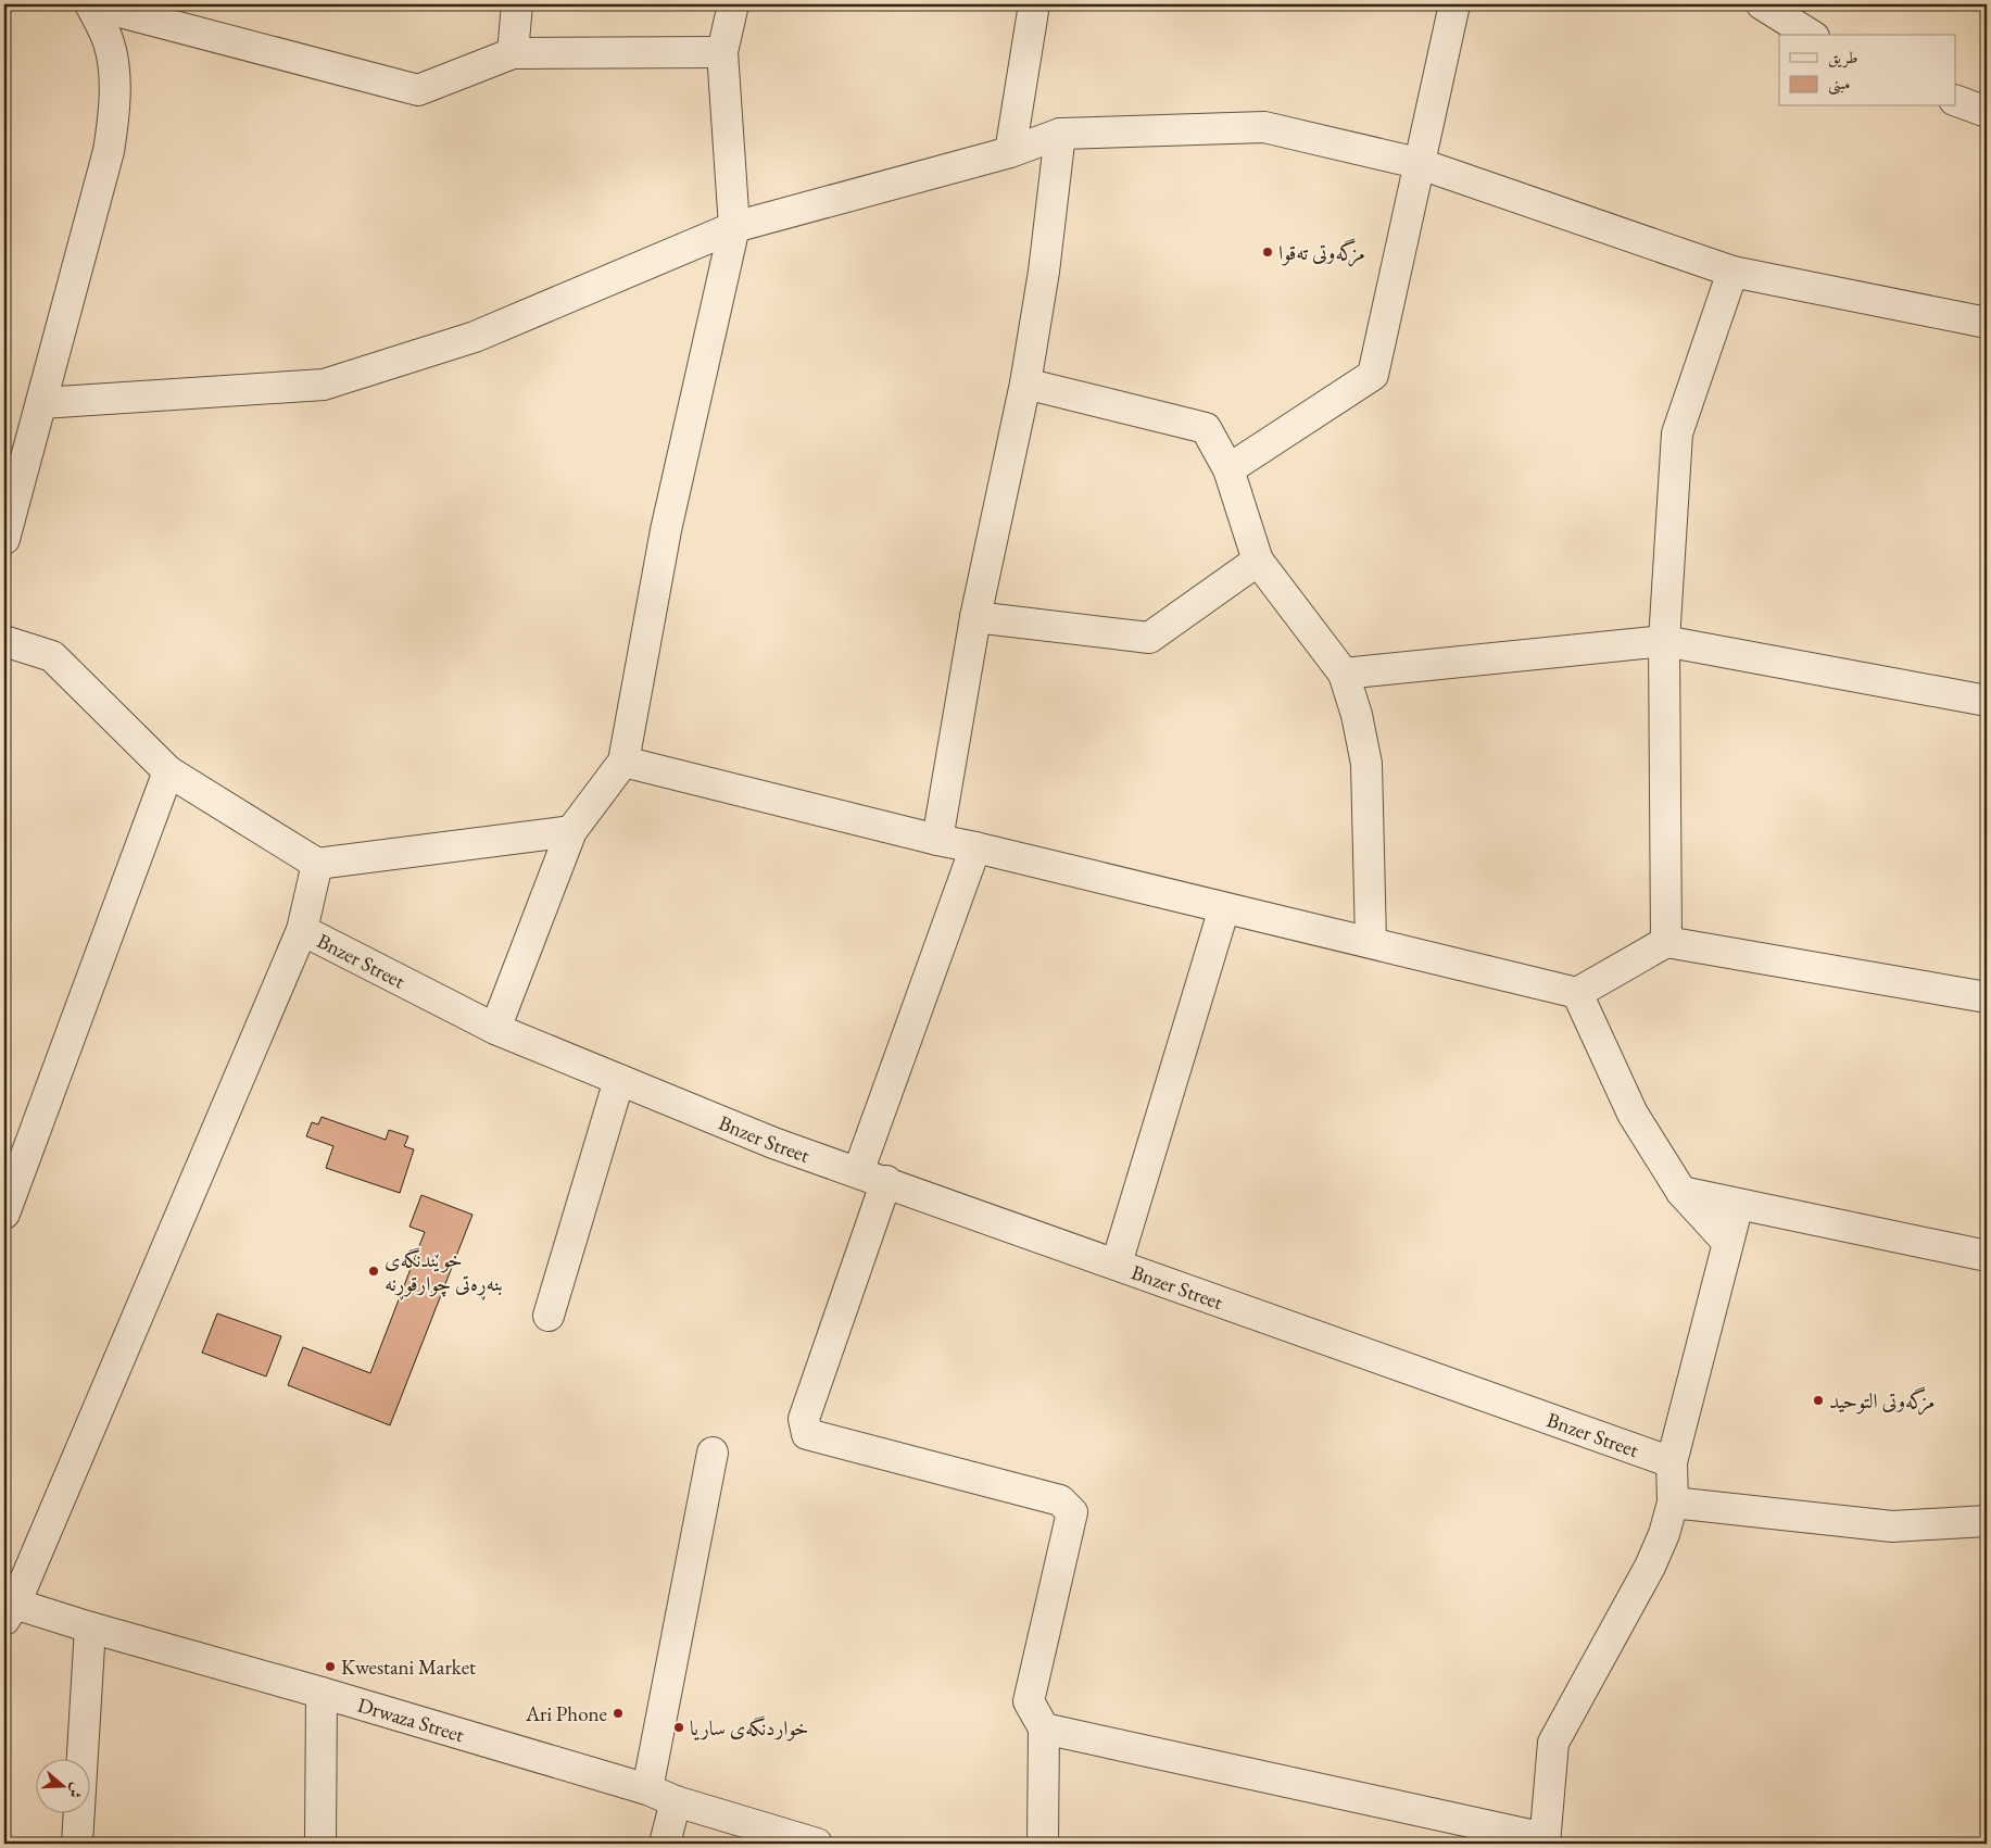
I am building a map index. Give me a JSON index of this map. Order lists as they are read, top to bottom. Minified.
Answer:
{"streets":{"street":["Bnzer Street","Drwaza Street"]},"places":["مزگەوتی تەقوا","خوێندنگەی بنەڕەتی چوارقوڕنە","مزگەوتی التوحيد","Kwestani Market","Ari Phone","خواردنگەی ساریا"],"legend":["طريق","مبنى"],"north":"right"}
